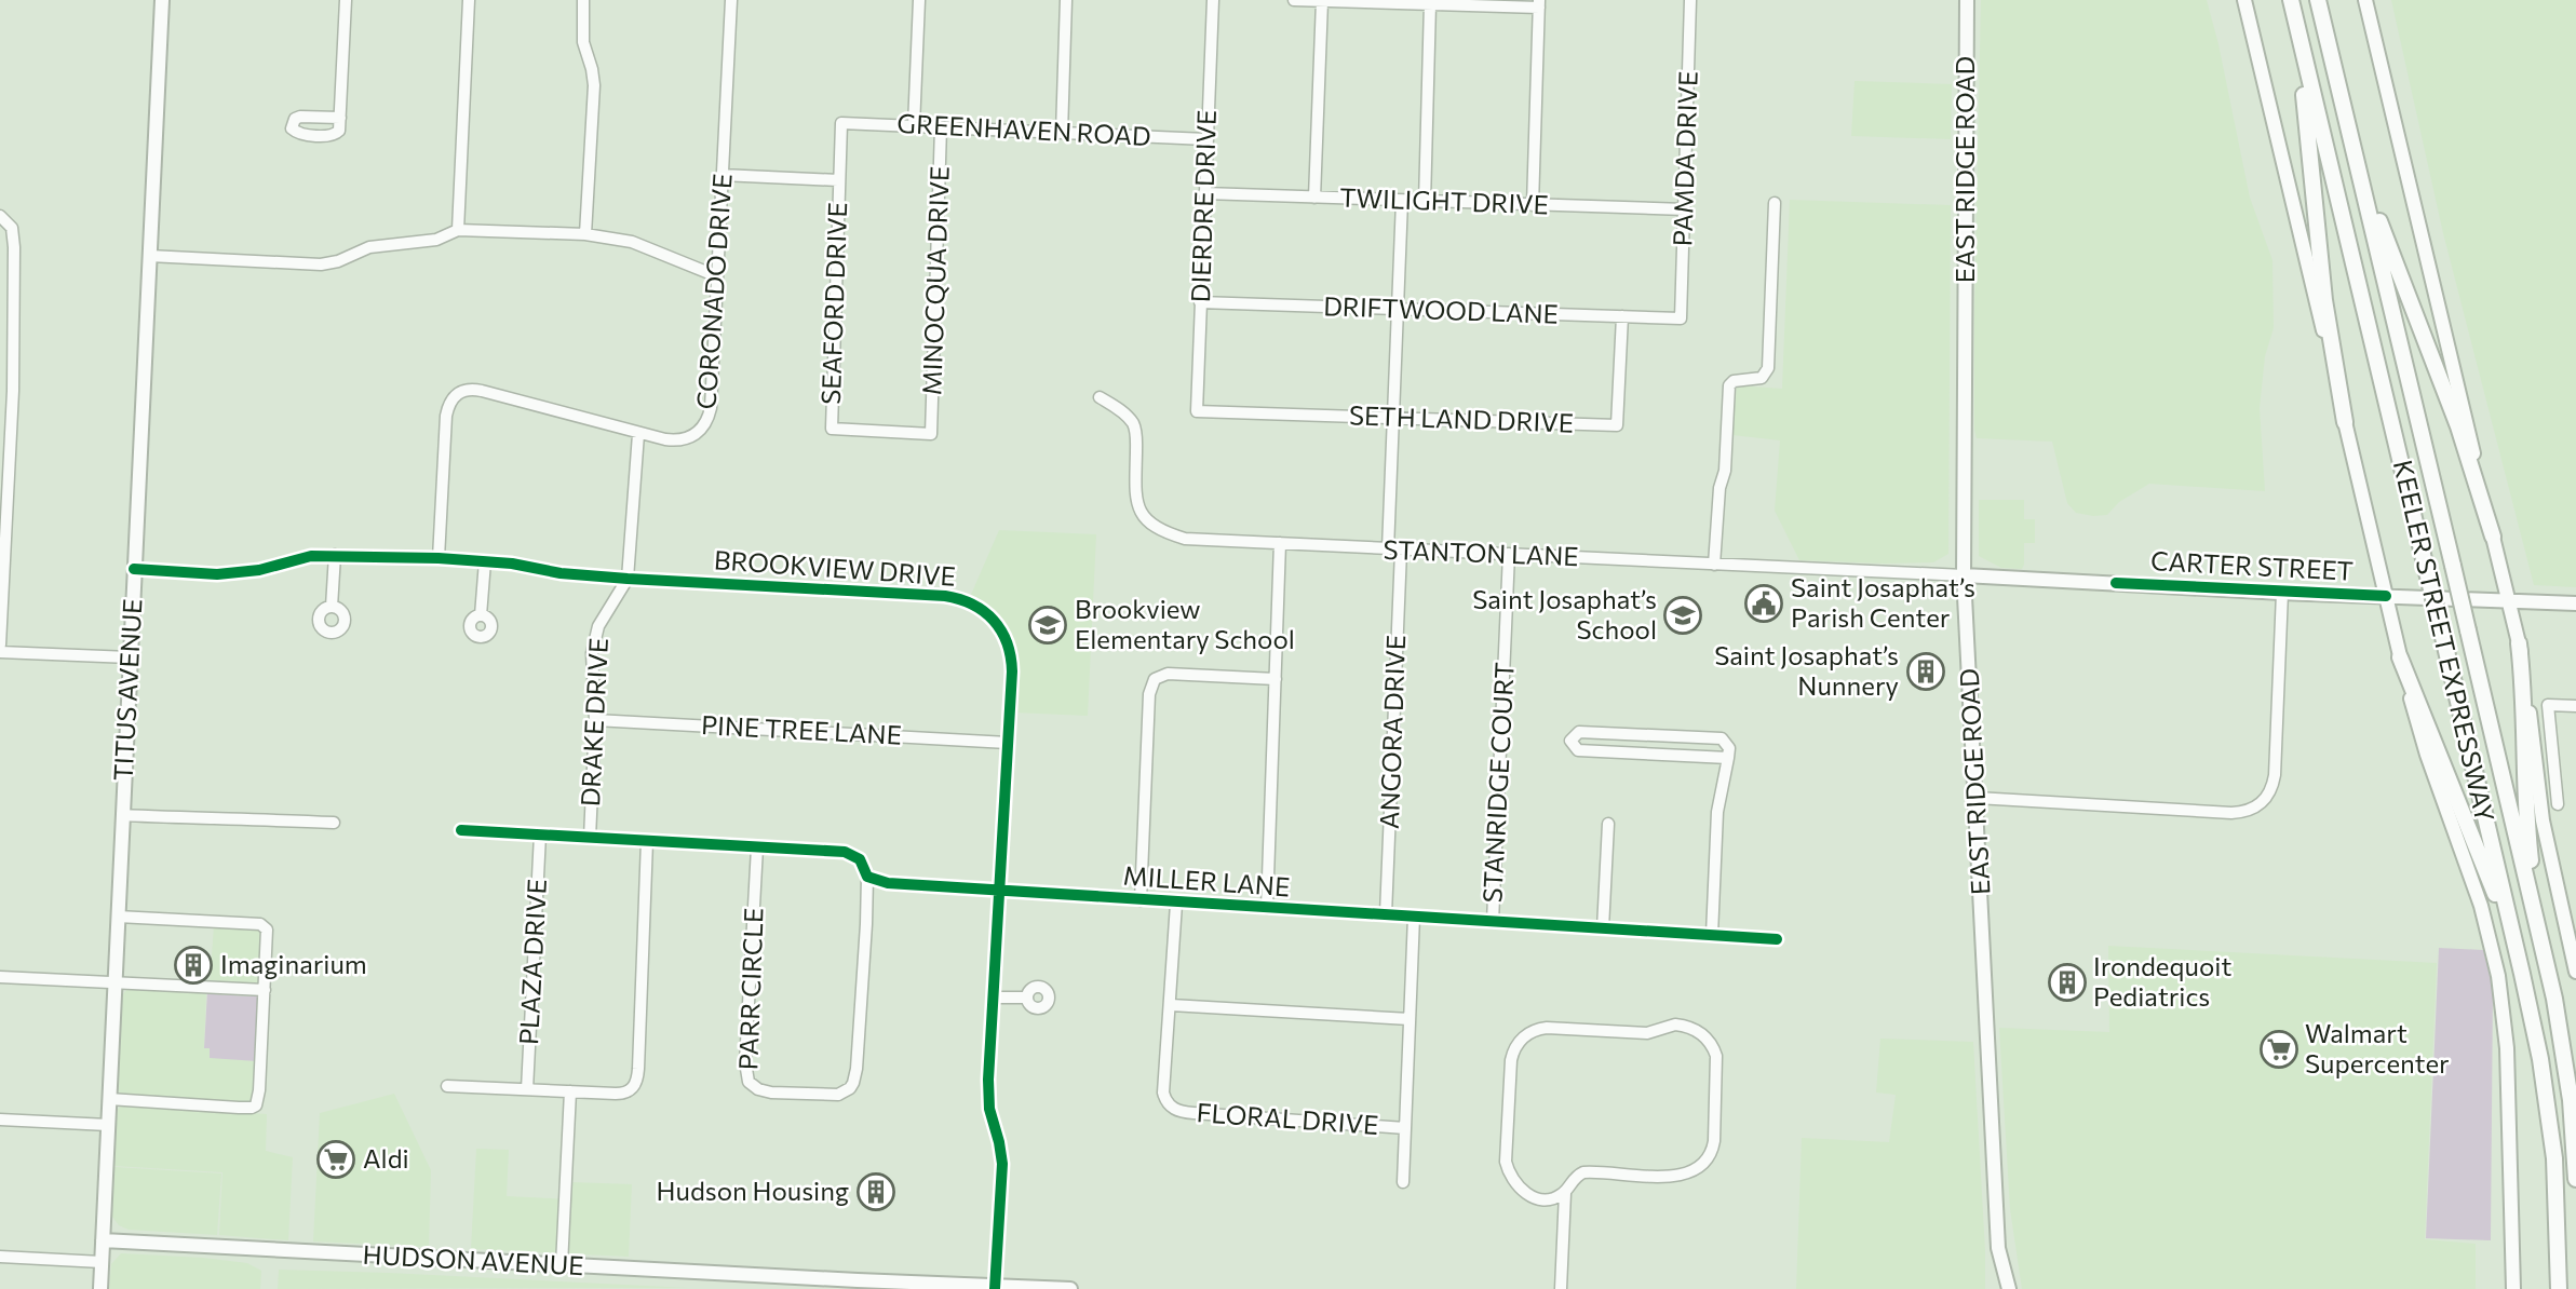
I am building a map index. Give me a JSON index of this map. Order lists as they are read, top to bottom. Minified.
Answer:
{"streets":{"highway":["KEELER STREET EXPRESSWAY"],"main road":["EAST RIDGE ROAD","CARTER STREET","TITUS AVENUE","HUDSON AVENUE"],"street":["GREENHAVEN ROAD","PAMDA DRIVE","TWILIGHT DRIVE","DIERDRE DRIVE","MINOCQUA DRIVE","CORONADO DRIVE","SEAFORD DRIVE","DRIFTWOOD LANE","SETH LAND DRIVE","STANTON LANE","BROOKVIEW DRIVE","DRAKE DRIVE","PINE TREE LANE","ANGORA DRIVE","STANRIDGE COURT","MILLER LANE","PLAZA DRIVE","PARR CIRCLE","FLORAL DRIVE"]},"crossings":[["GREENHAVEN ROAD","DIERDRE DRIVE"],["GREENHAVEN ROAD","MINOCQUA DRIVE"],["GREENHAVEN ROAD","SEAFORD DRIVE"],["PAMDA DRIVE","TWILIGHT DRIVE"],["PAMDA DRIVE","DRIFTWOOD LANE"],["EAST RIDGE ROAD","STANTON LANE"],["EAST RIDGE ROAD","CARTER STREET"],["TWILIGHT DRIVE","DIERDRE DRIVE"],["DIERDRE DRIVE","DRIFTWOOD LANE"],["DIERDRE DRIVE","SETH LAND DRIVE"],["MINOCQUA DRIVE","SEAFORD DRIVE"],["CORONADO DRIVE","BROOKVIEW DRIVE"],["CORONADO DRIVE","DRAKE DRIVE"],["DRIFTWOOD LANE","SETH LAND DRIVE"],["STANTON LANE","CARTER STREET"],["STANTON LANE","ANGORA DRIVE"],["STANTON LANE","STANRIDGE COURT"],["BROOKVIEW DRIVE","TITUS AVENUE"],["BROOKVIEW DRIVE","DRAKE DRIVE"],["BROOKVIEW DRIVE","PINE TREE LANE"],["BROOKVIEW DRIVE","MILLER LANE"],["BROOKVIEW DRIVE","HUDSON AVENUE"],["TITUS AVENUE","HUDSON AVENUE"],["DRAKE DRIVE","PINE TREE LANE"],["ANGORA DRIVE","MILLER LANE"],["STANRIDGE COURT","MILLER LANE"],["MILLER LANE","PARR CIRCLE"]],"places":{"public building":["Saint Josaphat’s Parish Center"],"school or university":["Saint Josaphat’s School","Brookview Elementary School"],"building":["Saint Josaphat’s Nunnery","Imaginarium","Irondequoit Pediatrics","Hudson Housing"],"supermarket":["Walmart Supercenter","Aldi"]}}
